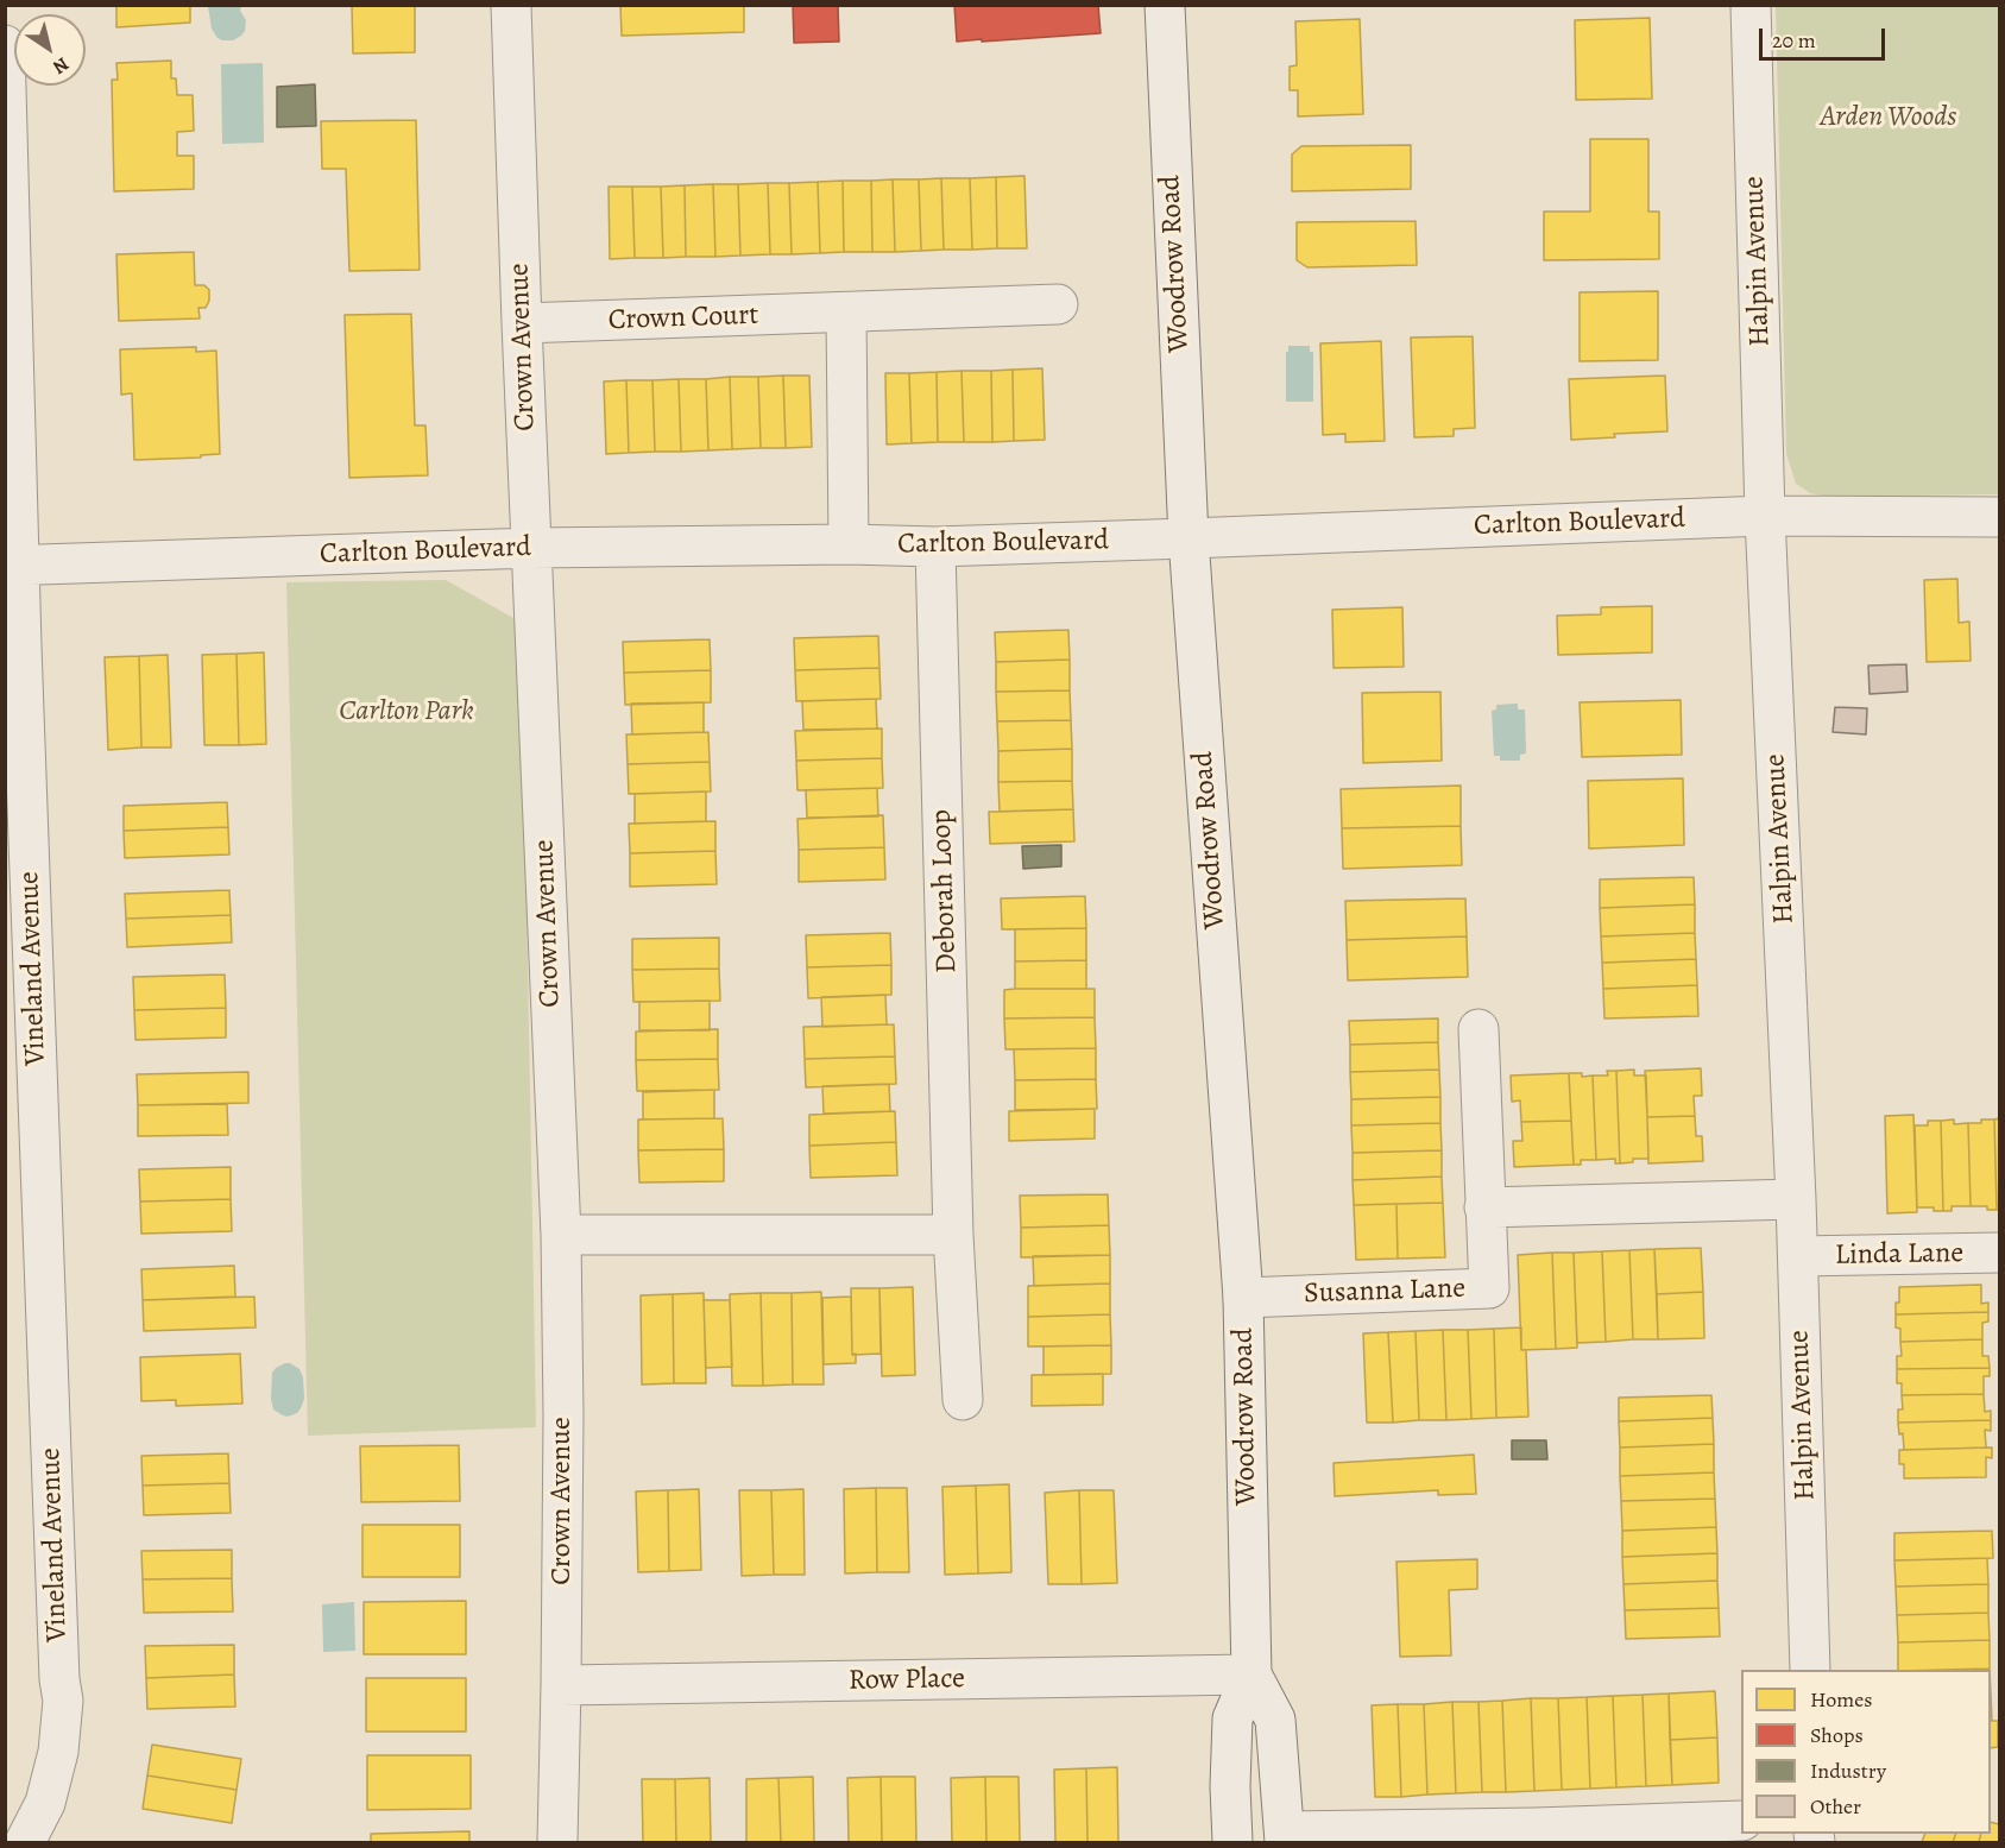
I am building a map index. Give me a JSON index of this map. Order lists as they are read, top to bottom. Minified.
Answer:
{"streets":{"street":["Halpin Avenue","Woodrow Road","Crown Court","Crown Avenue","Carlton Boulevard","Deborah Loop","Vineland Avenue","Linda Lane","Susanna Lane","Row Place"]},"crossings":[["Halpin Avenue","Carlton Boulevard"],["Halpin Avenue","Linda Lane"],["Woodrow Road","Carlton Boulevard"],["Woodrow Road","Susanna Lane"],["Woodrow Road","Row Place"],["Crown Court","Crown Avenue"],["Crown Avenue","Carlton Boulevard"],["Crown Avenue","Row Place"],["Carlton Boulevard","Deborah Loop"],["Carlton Boulevard","Vineland Avenue"]],"parks":["Arden Woods","Carlton Park"],"legend":["Homes","Shops","Industry","Other"],"scale_bar":"20 m","north":"bottom right"}
